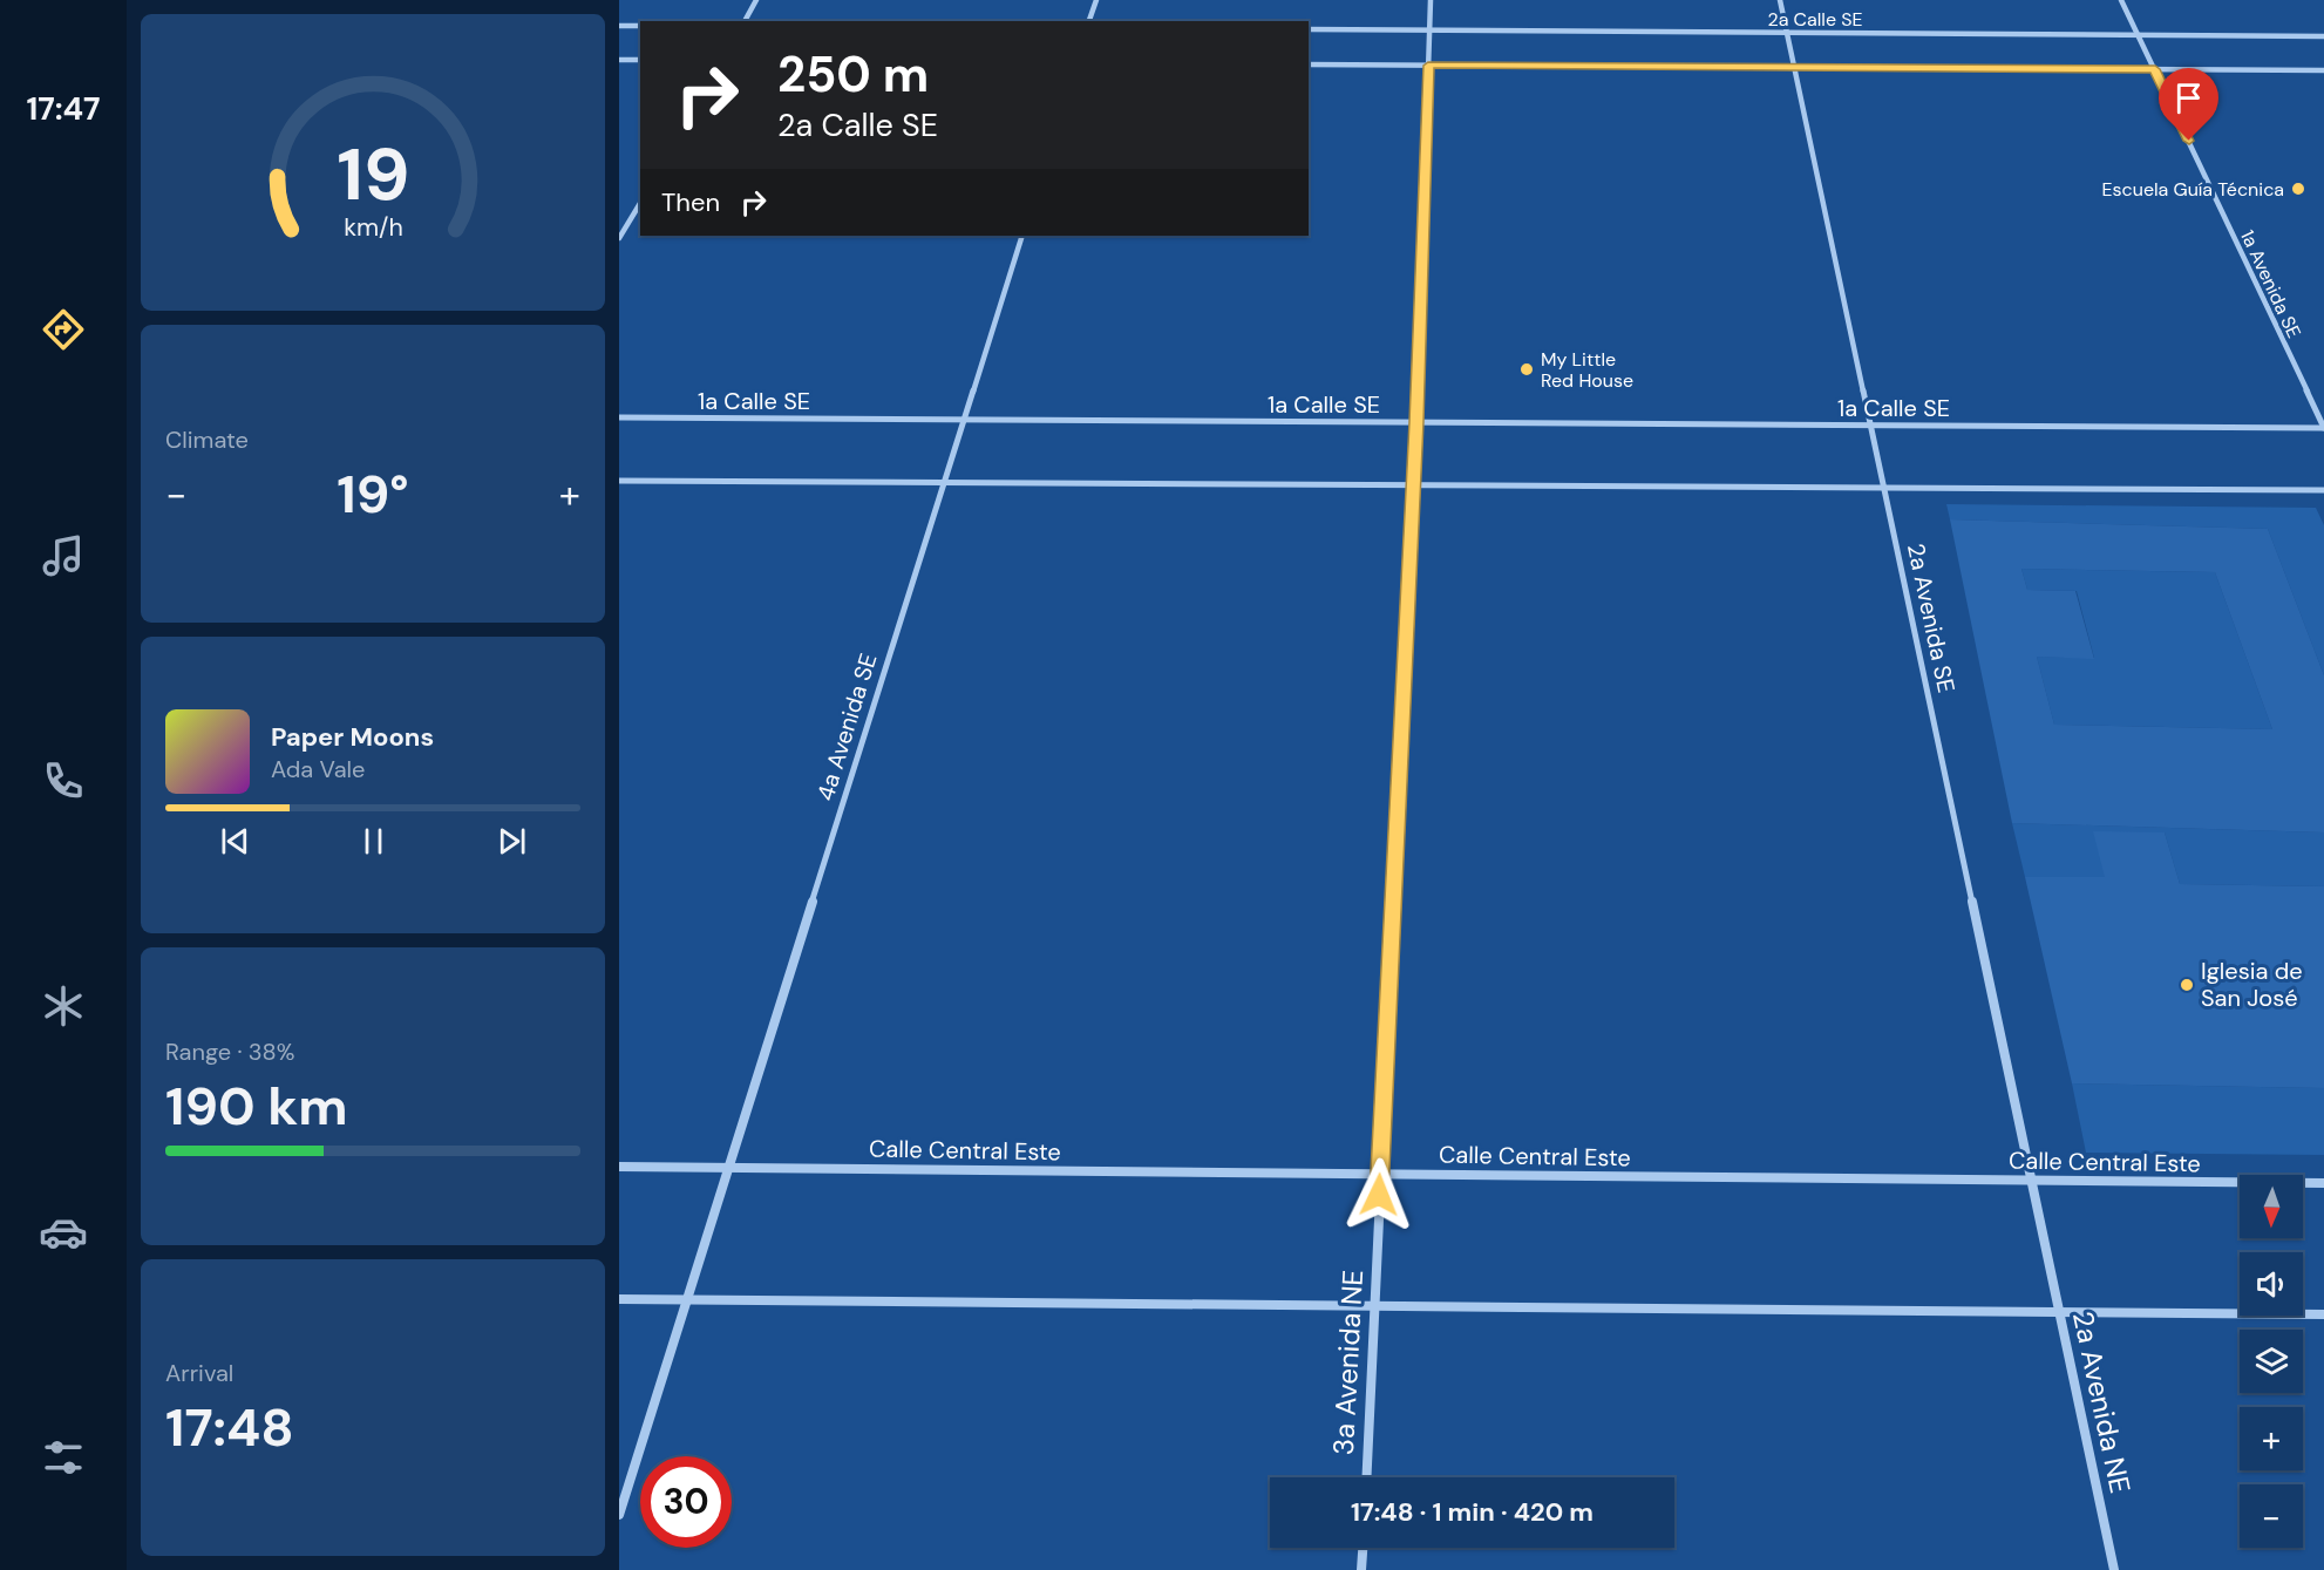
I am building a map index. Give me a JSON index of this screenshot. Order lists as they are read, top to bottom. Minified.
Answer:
{"streets":{"street":["2a Calle SE","1a Avenida SE","1a Calle SE","2a Avenida SE","4a Avenida SE","Calle Central Este","3a Avenida NE","2a Avenida NE"]},"crossings":[["2a Calle SE","1a Avenida SE"],["2a Calle SE","2a Avenida SE"],["2a Calle SE","3a Avenida NE"],["1a Avenida SE","1a Calle SE"],["1a Calle SE","2a Avenida SE"],["1a Calle SE","4a Avenida SE"],["1a Calle SE","3a Avenida NE"],["2a Avenida SE","Calle Central Este"],["2a Avenida SE","2a Avenida NE"],["4a Avenida SE","Calle Central Este"],["Calle Central Este","3a Avenida NE"]],"places":["Escuela Guía Técnica","My Little Red House","Iglesia de San José"],"north":"bottom","page":{"tabs":"17:47","turn":["250 m","2a Calle SE"],"then":"Then","tile":["Climate",["Range · 38%","190 km"],["Arrival","17:48"]],"heat":["−","19°","+"],"song":["Paper Moons","Ada Vale"],"map_buttons":["+","−"],"limit":"30","trip":"17:48 · 1 min · 420 m","gauge":["19","km/h"]}}
